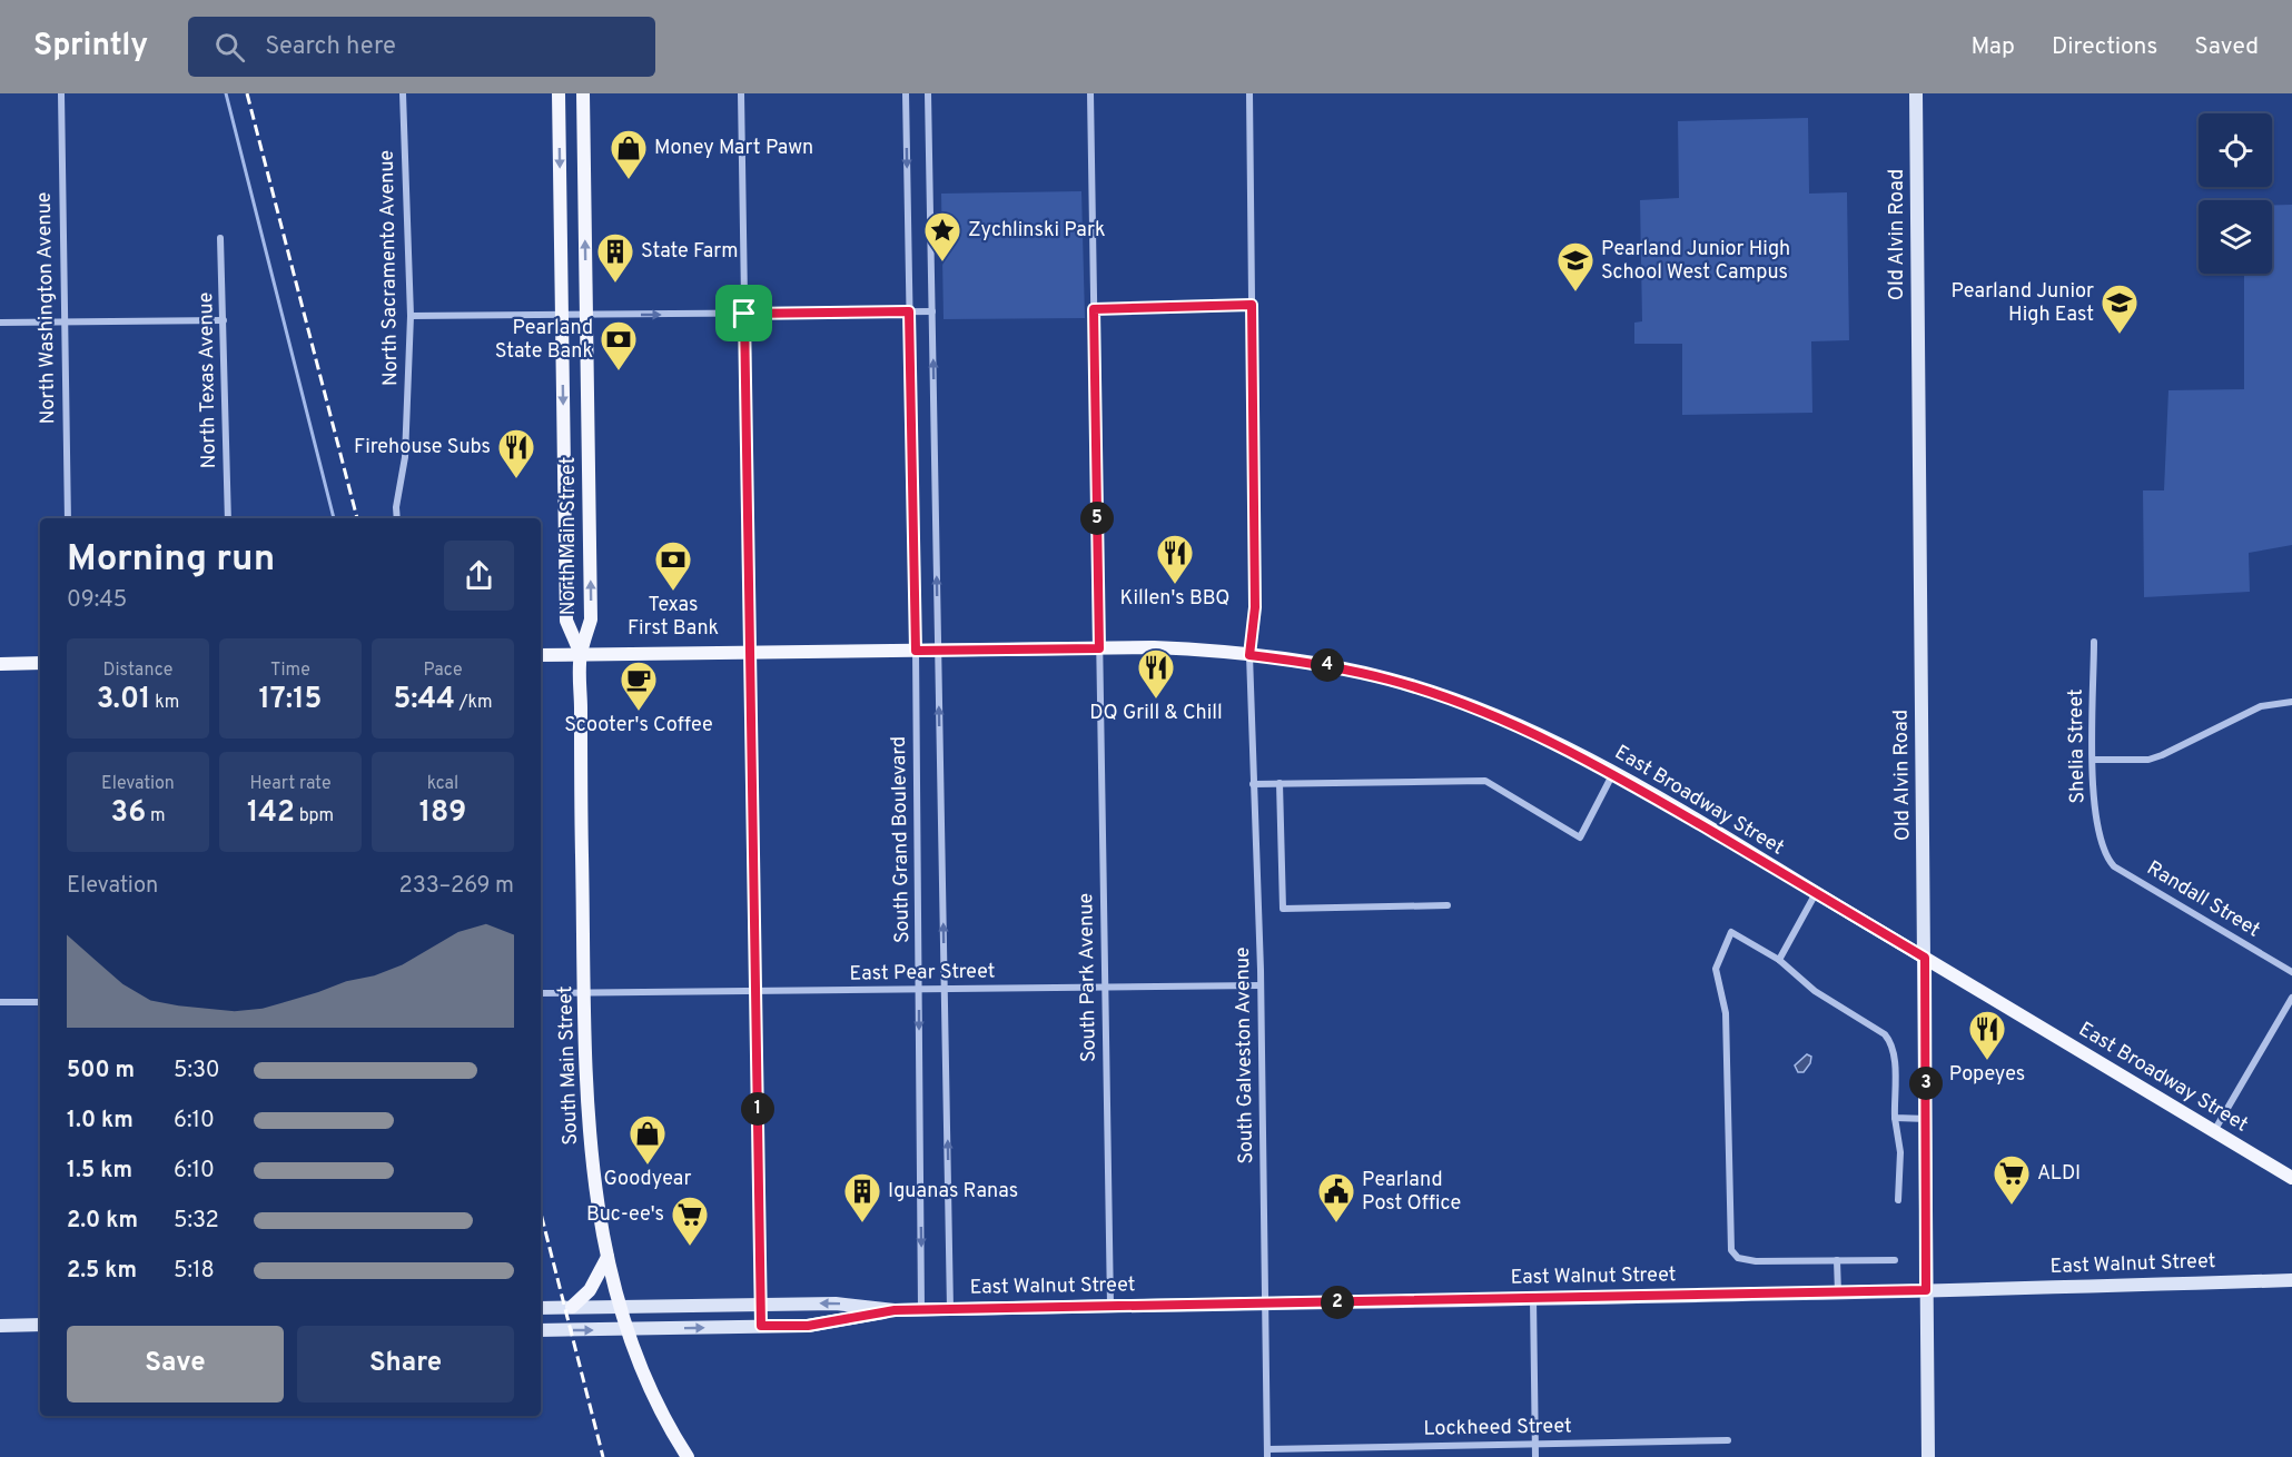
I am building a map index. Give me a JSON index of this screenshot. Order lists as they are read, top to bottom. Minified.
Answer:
{"streets":{"main road":["North Main Street","East Broadway Street","South Main Street"],"street":["Old Alvin Road","North Sacramento Avenue","North Washington Avenue","North Texas Avenue","Shelia Street","South Grand Boulevard","Randall Street","East Pear Street","South Park Avenue","South Galveston Avenue","East Walnut Street","Lockheed Street"]},"crossings":[["Old Alvin Road","East Broadway Street"],["Old Alvin Road","East Walnut Street"],["North Main Street","East Broadway Street"],["North Main Street","South Main Street"],["Shelia Street","Randall Street"],["East Broadway Street","South Grand Boulevard"],["East Broadway Street","South Park Avenue"],["East Broadway Street","South Galveston Avenue"],["East Broadway Street","South Main Street"],["South Grand Boulevard","East Pear Street"],["South Grand Boulevard","East Walnut Street"],["East Pear Street","South Park Avenue"],["East Pear Street","South Galveston Avenue"],["East Pear Street","South Main Street"],["South Park Avenue","East Walnut Street"],["South Galveston Avenue","East Walnut Street"],["South Galveston Avenue","Lockheed Street"],["South Main Street","East Walnut Street"]],"places":{"shop":["Money Mart Pawn","Goodyear"],"place":["Zychlinski Park"],"building":["State Farm","Iguanas Ranas"],"school or university":["Pearland Junior High School West Campus","Pearland Junior High East"],"bank":["Pearland State Bank","Texas First Bank"],"restaurant":["Firehouse Subs","Killen's BBQ","DQ Grill & Chill","Popeyes"],"cafe":["Scooter's Coffee"],"supermarket":["ALDI","Buc-ee's"],"public building":["Pearland Post Office"]},"page":{"header":"Sprintly","search":"Search here","nav":["Map","Directions","Saved"],"pins":["5","4","3","1","2"],"heading":["Morning run","09:45"],"stats":[["Distance","3.01 km"],["Time","17:15"],["Pace","5:44 /km"],["Elevation","36 m"],["Heart rate","142 bpm"],["kcal","189"]],"chart":["Elevation","233–269 m"],"list":[{"name":"500 m","note":"5:30"},{"name":"1.0 km","note":"6:10"},{"name":"1.5 km","note":"6:10"},{"name":"2.0 km","note":"5:32"},{"name":"2.5 km","note":"5:18"}],"buttons":["Save","Share"]}}
